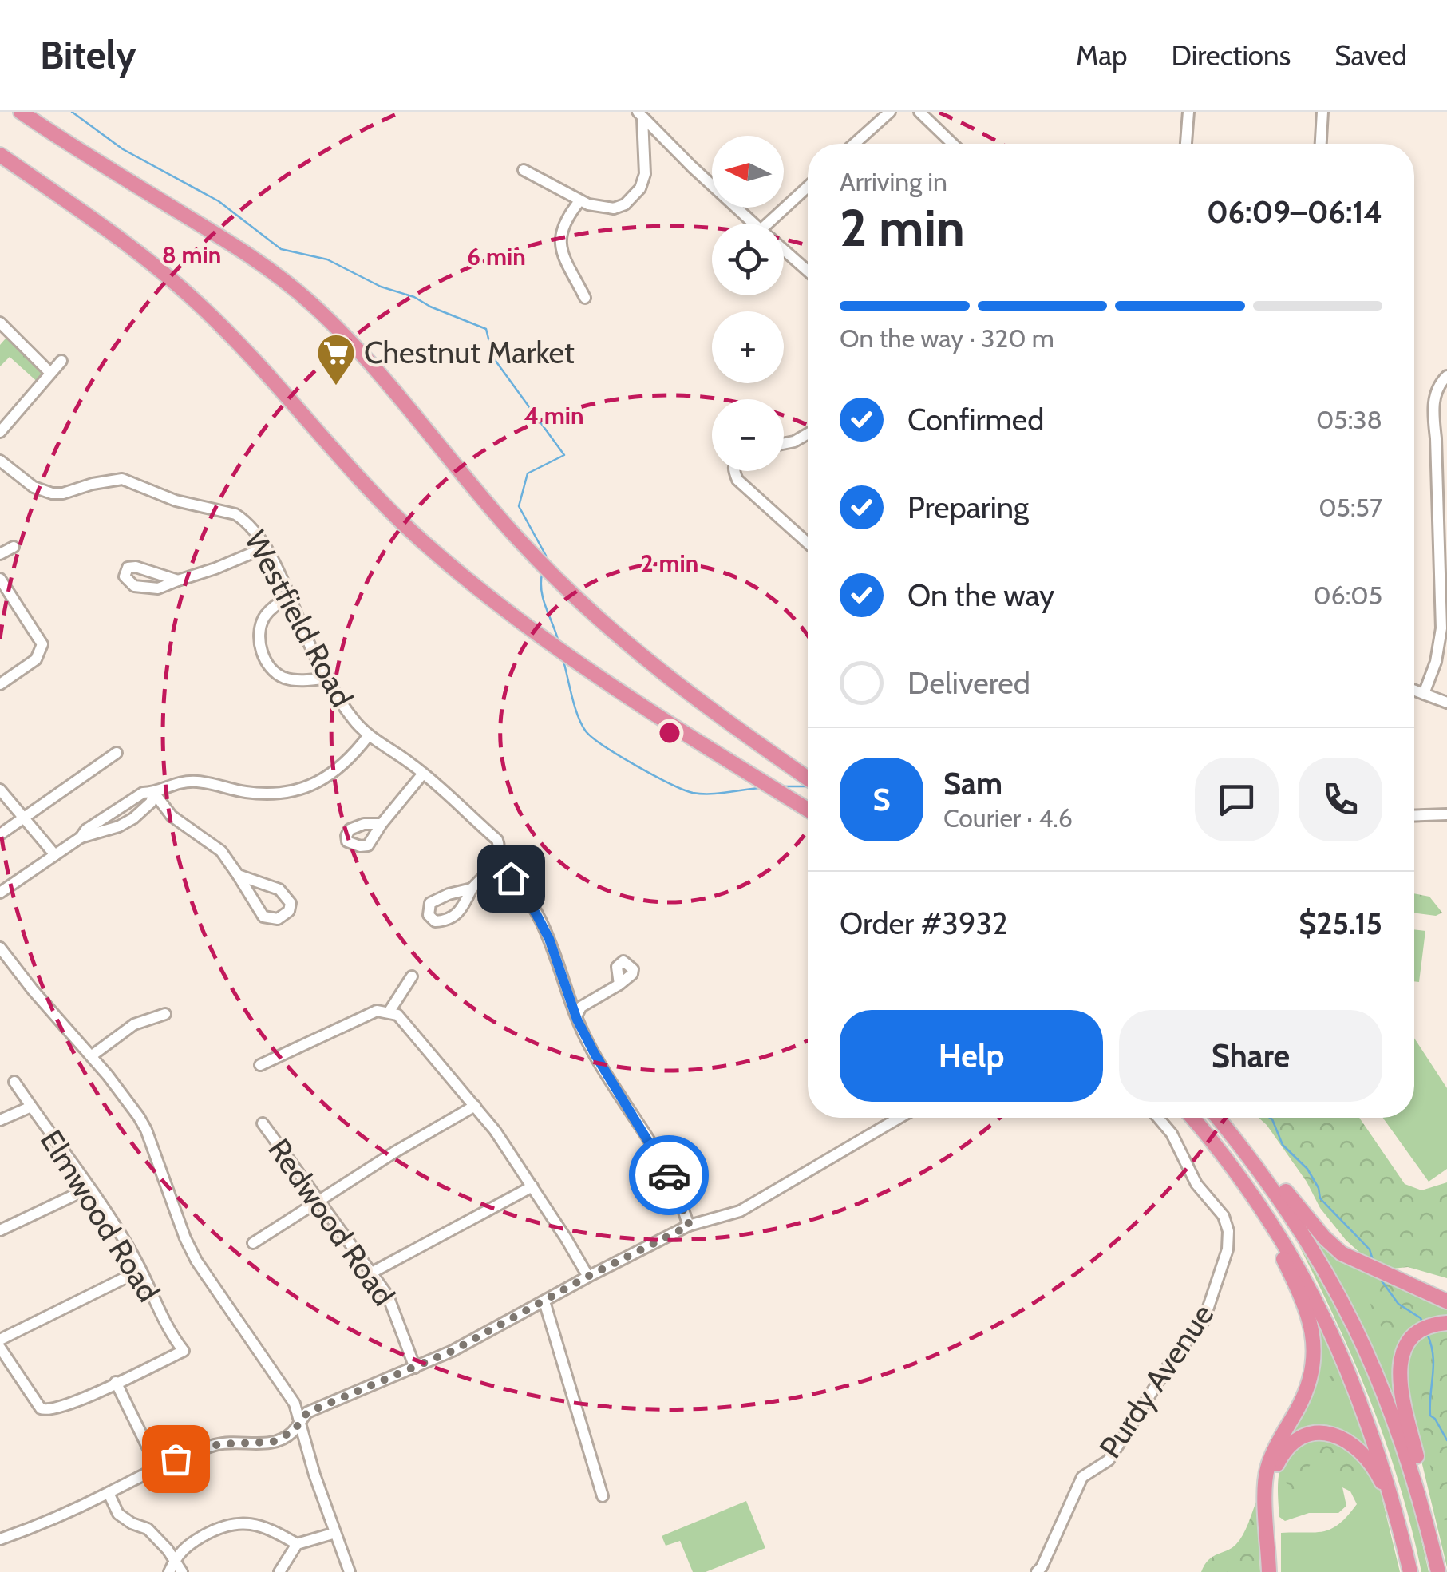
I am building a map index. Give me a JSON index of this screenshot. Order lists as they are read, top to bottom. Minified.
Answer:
{"streets":{"street":["Westfield Road","Elmwood Road","Redwood Road","Purdy Avenue"]},"places":{"supermarket":["Chestnut Market"]},"north":"left","page":{"header":"Bitely","nav":["Map","Directions","Saved"],"map_buttons":["+","−"],"heading":["2 min","Arriving in","06:09–06:14"],"panel":["Sam","Courier · 4.6","Order #3932","$25.15"],"bar":"On the way · 320 m","list":[["Confirmed","05:38"],["Preparing","05:57"],["On the way","06:05"],"Delivered"],"round":"S","buttons":["Help","Share"]},"rings":["8 min","6 min","4 min","2 min"]}
